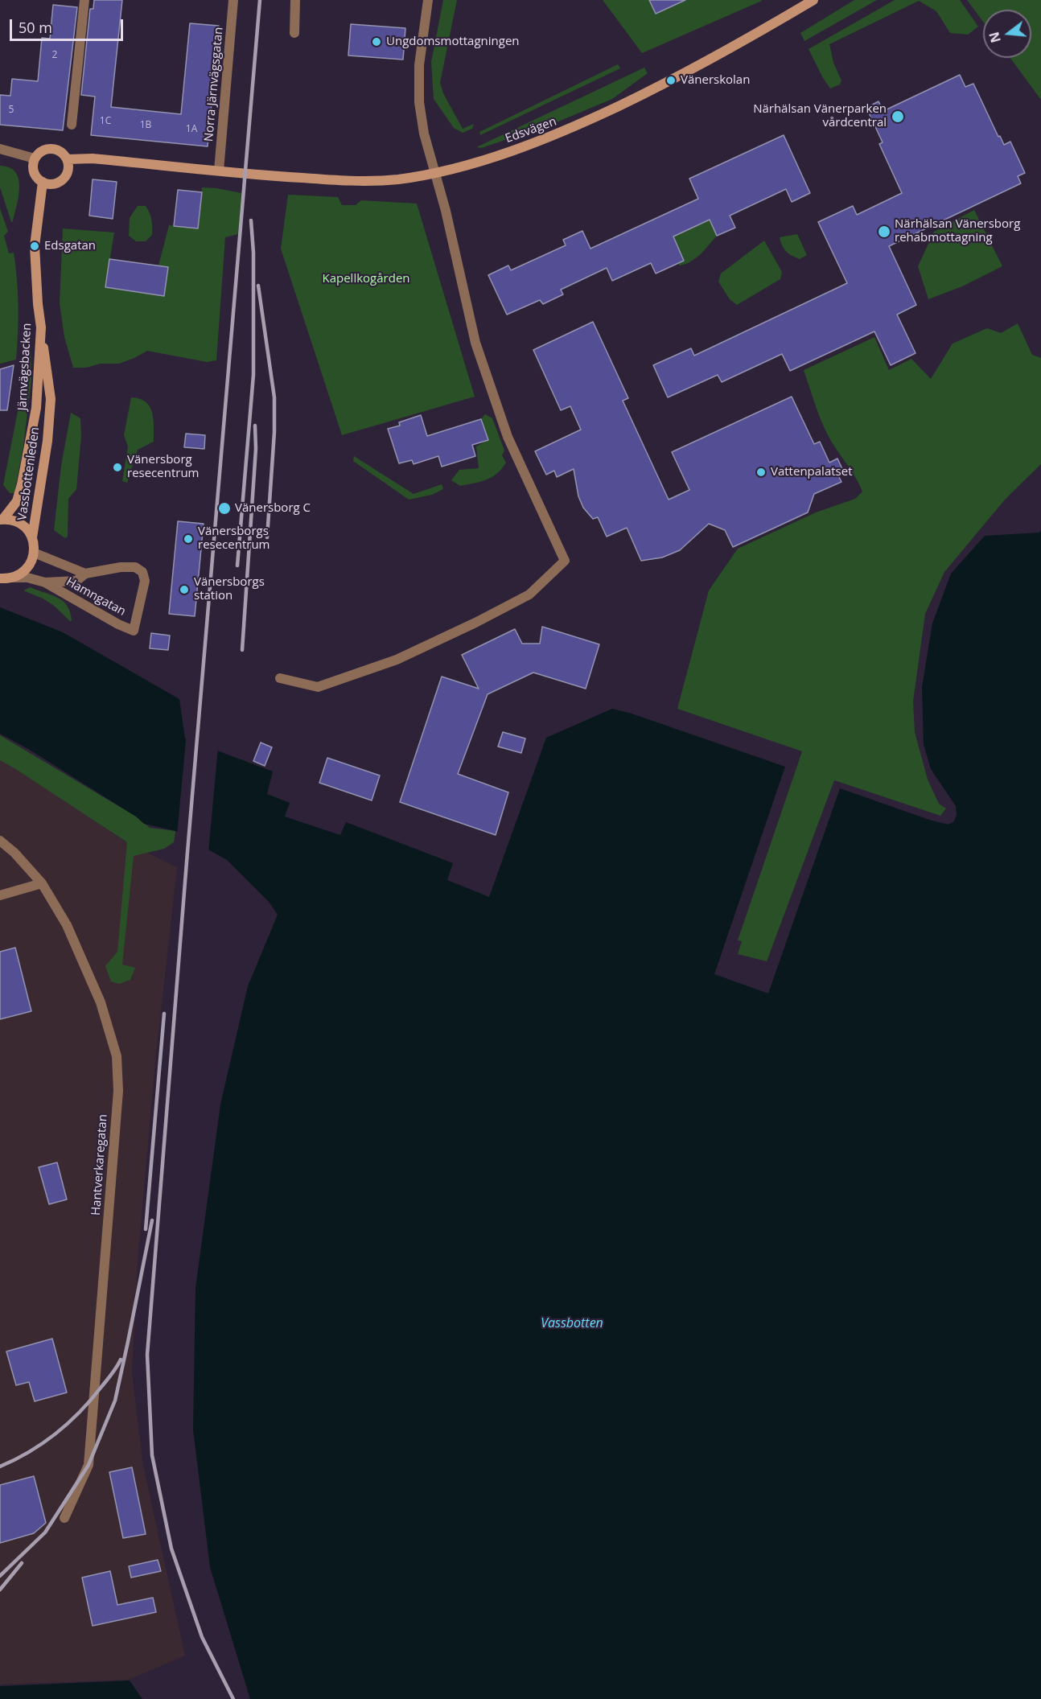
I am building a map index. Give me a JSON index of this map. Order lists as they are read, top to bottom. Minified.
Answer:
{"streets":{"main road":["Edsvägen","Järnvägsbacken","Vassbottenleden"],"street":["Norra Järnvägsgatan","Hamngatan","Hantverkaregatan"]},"crossings":[["Norra Järnvägsgatan","Edsvägen"],["Järnvägsbacken","Vassbottenleden"],["Vassbottenleden","Hamngatan"]],"water":["Vassbotten"],"parks":["Kapellkogården"],"places":["Ungdomsmottagningen","Vänerskolan","Närhälsan Vänerparken vårdcentral","Närhälsan Vänersborg rehabmottagning","Edsgatan","Vänersborg resecentrum","Vattenpalatset","Vänersborg C","Vänersborgs resecentrum","Vänersborgs station"],"house_numbers":["2","5","1C","1B","1A"],"scale_bar":"50 m","north":"left"}
